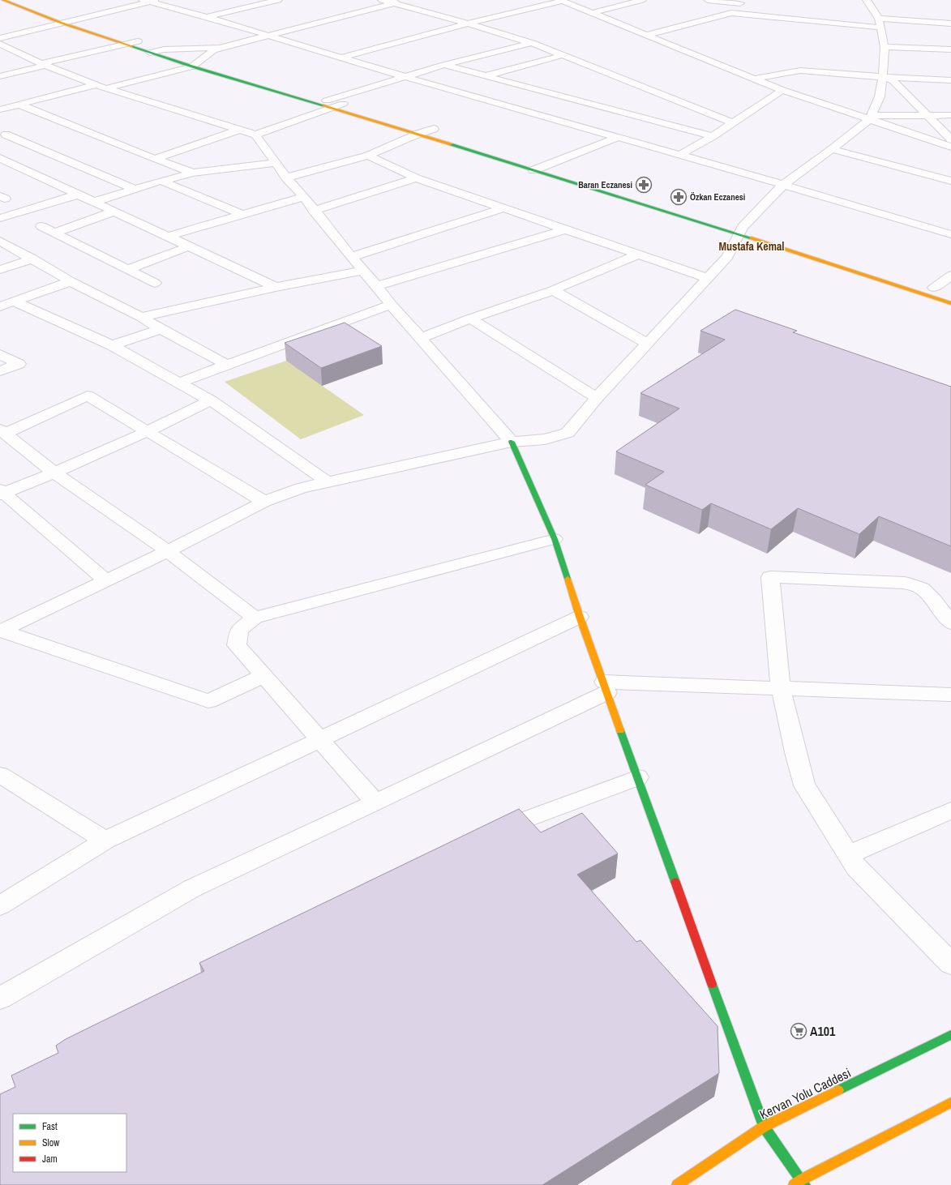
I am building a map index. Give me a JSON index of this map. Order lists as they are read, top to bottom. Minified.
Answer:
{"streets":{"street":["Kervan Yolu Caddesi"]},"districts":["Mustafa Kemal"],"places":{"pharmacy":["Baran Eczanesi","Özkan Eczanesi"],"supermarket":["A101"]},"legend":["Fast","Slow","Jam"]}
